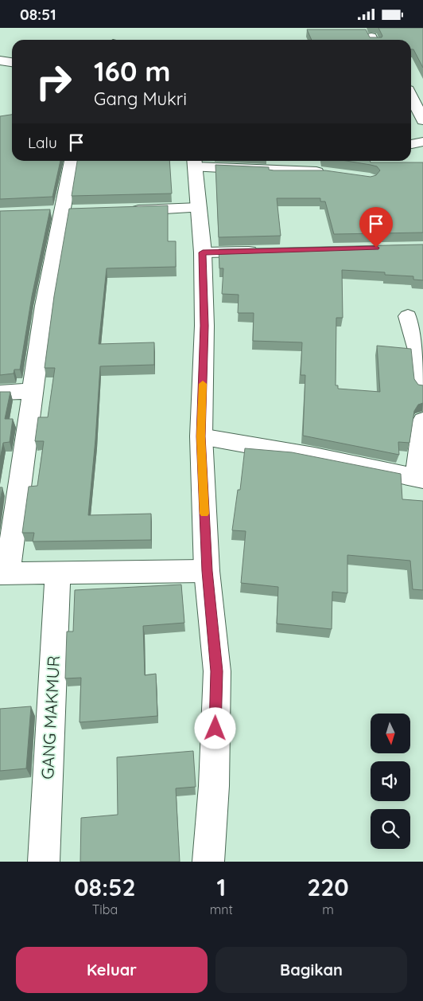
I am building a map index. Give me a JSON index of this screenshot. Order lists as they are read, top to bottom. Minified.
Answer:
{"streets":{"street":["GANG MAKMUR"]},"north":"bottom","page":{"status":"08:51","turn":["160 m","Gang Mukri"],"then":"Lalu","eta":["08:52","Tiba","1","mnt","220","m"],"buttons":["Keluar","Bagikan"]}}
